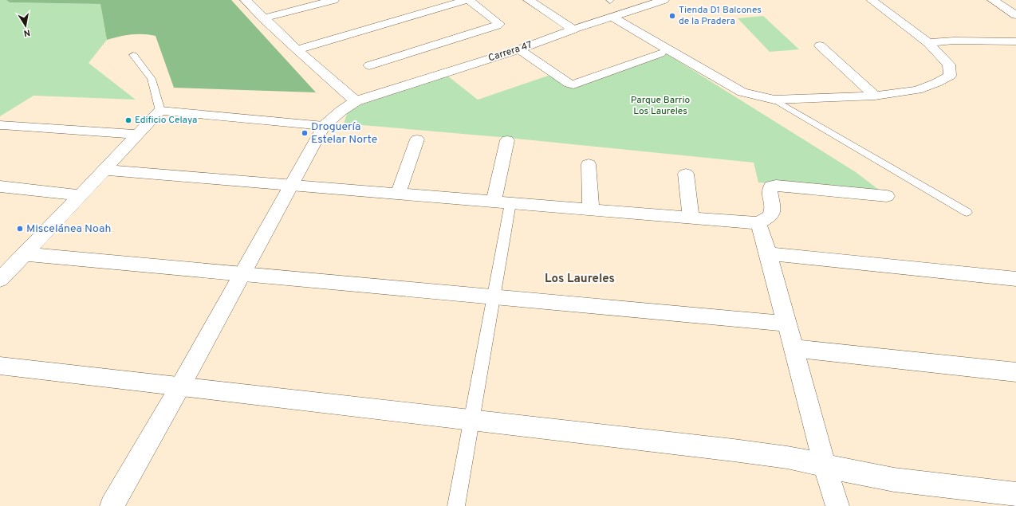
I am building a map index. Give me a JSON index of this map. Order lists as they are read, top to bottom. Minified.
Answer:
{"streets":{"street":["Carrera 47"]},"districts":["Los Laureles"],"parks":["Parque Barrio Los Laureles"],"places":["Tienda D1 Balcones de la Pradera","Edificio Celaya","Droguería Estelar Norte","Miscelánea Noah"],"north":"bottom"}
